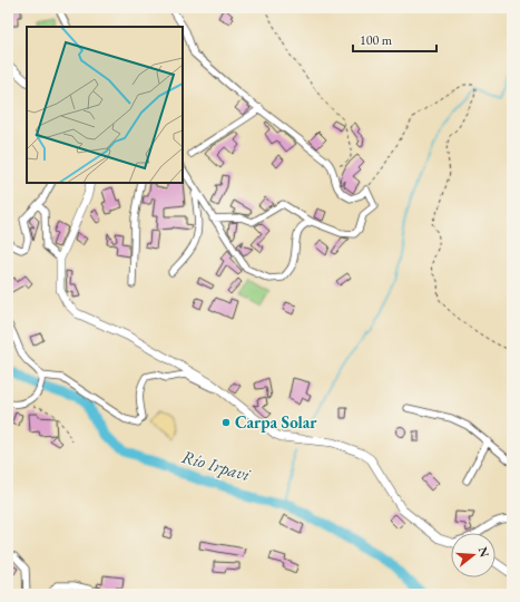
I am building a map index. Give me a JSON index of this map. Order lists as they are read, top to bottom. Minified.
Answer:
{"water":["Río Irpavi"],"places":["Carpa Solar"],"scale_bar":"100 m","north":"right"}
